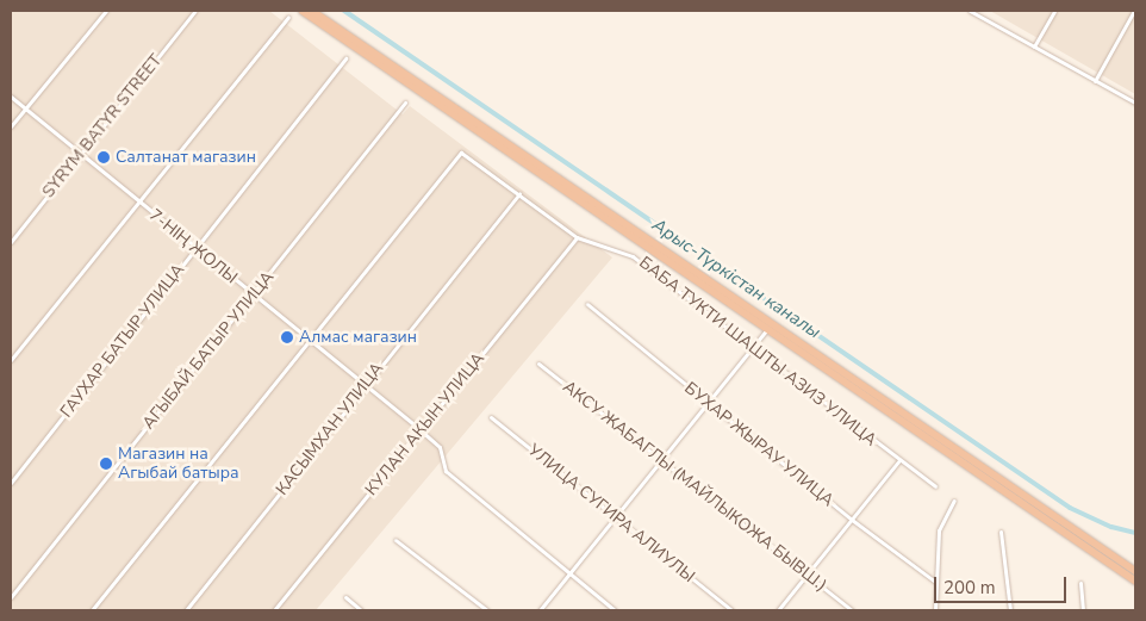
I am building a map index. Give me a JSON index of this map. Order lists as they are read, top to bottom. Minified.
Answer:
{"streets":{"street":["SYRYM BATYR STREET","7-НІҢ ЖОЛЫ","ГАУХАР БАТЫР УЛИЦА","АГЫБАЙ БАТЫР УЛИЦА","БАБА ТУКТИ ШАШТЫ АЗИЗ УЛИЦА","КУЛАН АКЫН УЛИЦА","КАСЫМХАН УЛИЦА","БУХАР ЖЫРАУ УЛИЦА","АКСУ ЖАБАГЛЫ (МАЙЛЫКОЖА БЫВШ.)","УЛИЦА СУГИРА АЛИУЛЫ"]},"crossings":[["SYRYM BATYR STREET","7-НІҢ ЖОЛЫ"],["7-НІҢ ЖОЛЫ","ГАУХАР БАТЫР УЛИЦА"],["7-НІҢ ЖОЛЫ","АГЫБАЙ БАТЫР УЛИЦА"],["7-НІҢ ЖОЛЫ","БАБА ТУКТИ ШАШТЫ АЗИЗ УЛИЦА"],["7-НІҢ ЖОЛЫ","КУЛАН АКЫН УЛИЦА"],["7-НІҢ ЖОЛЫ","КАСЫМХАН УЛИЦА"],["БАБА ТУКТИ ШАШТЫ АЗИЗ УЛИЦА","КУЛАН АКЫН УЛИЦА"],["БАБА ТУКТИ ШАШТЫ АЗИЗ УЛИЦА","КАСЫМХАН УЛИЦА"]],"water":["Арыс-Түркістан каналы"],"places":["Салтанат магазин","Алмас магазин","Магазин на Агыбай батыра"],"scale_bar":"200 m"}
